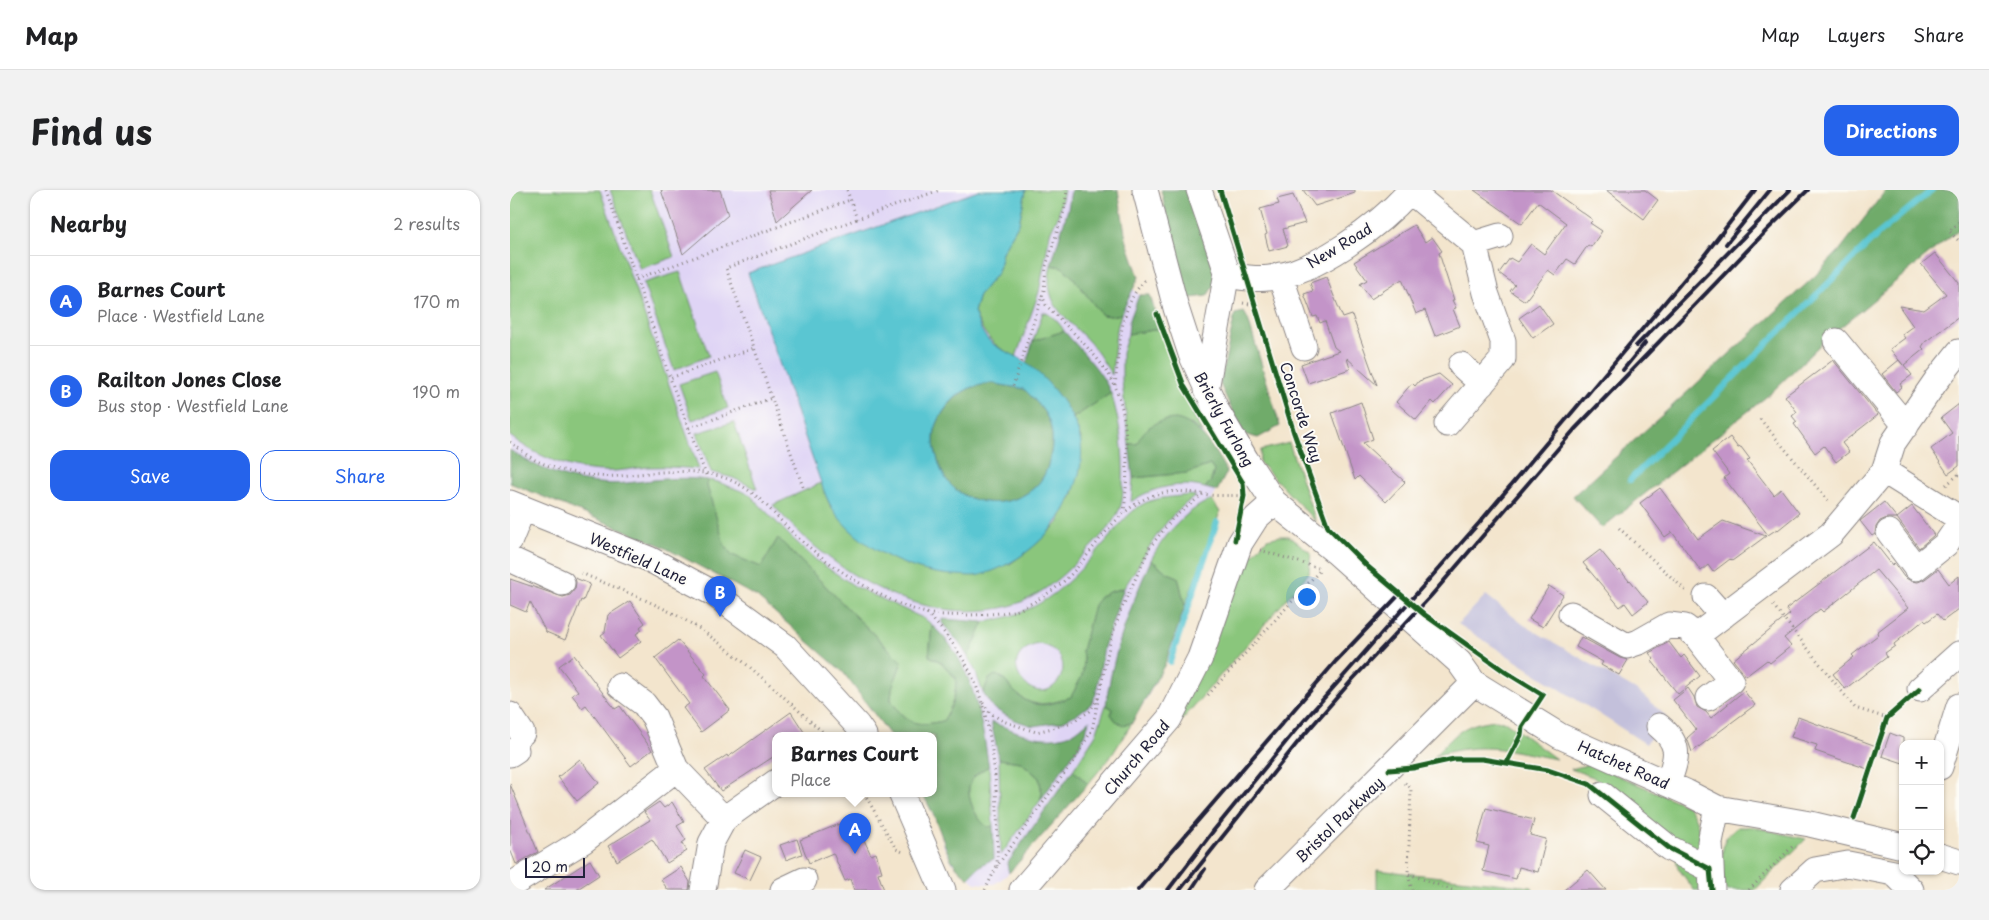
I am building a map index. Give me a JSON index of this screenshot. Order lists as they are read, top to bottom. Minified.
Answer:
{"streets":{"street":["New Road","Brierly Furlong","Westfield Lane","Church Road","Hatchet Road","Bristol Parkway"],"cycle path":["Concorde Way"]},"crossings":[["Brierly Furlong","Church Road"],["Brierly Furlong","Hatchet Road"],["Hatchet Road","Bristol Parkway"]],"scale_bar":"20 m","page":{"header":"Map","nav":["Map","Layers","Share"],"title":"Find us","buttons":["Directions",["Save","Share"]],"heading":["Nearby","2 results"],"list":[{"mark":"A","name":"Barnes Court","note":"Place · Westfield Lane","value":"170 m"},{"mark":"B","name":"Railton Jones Close","note":"Bus stop · Westfield Lane","value":"190 m"}],"pins":["B","A"],"popup":["Barnes Court","Place"],"map_buttons":["+","−"],"scale":"20 m"}}
